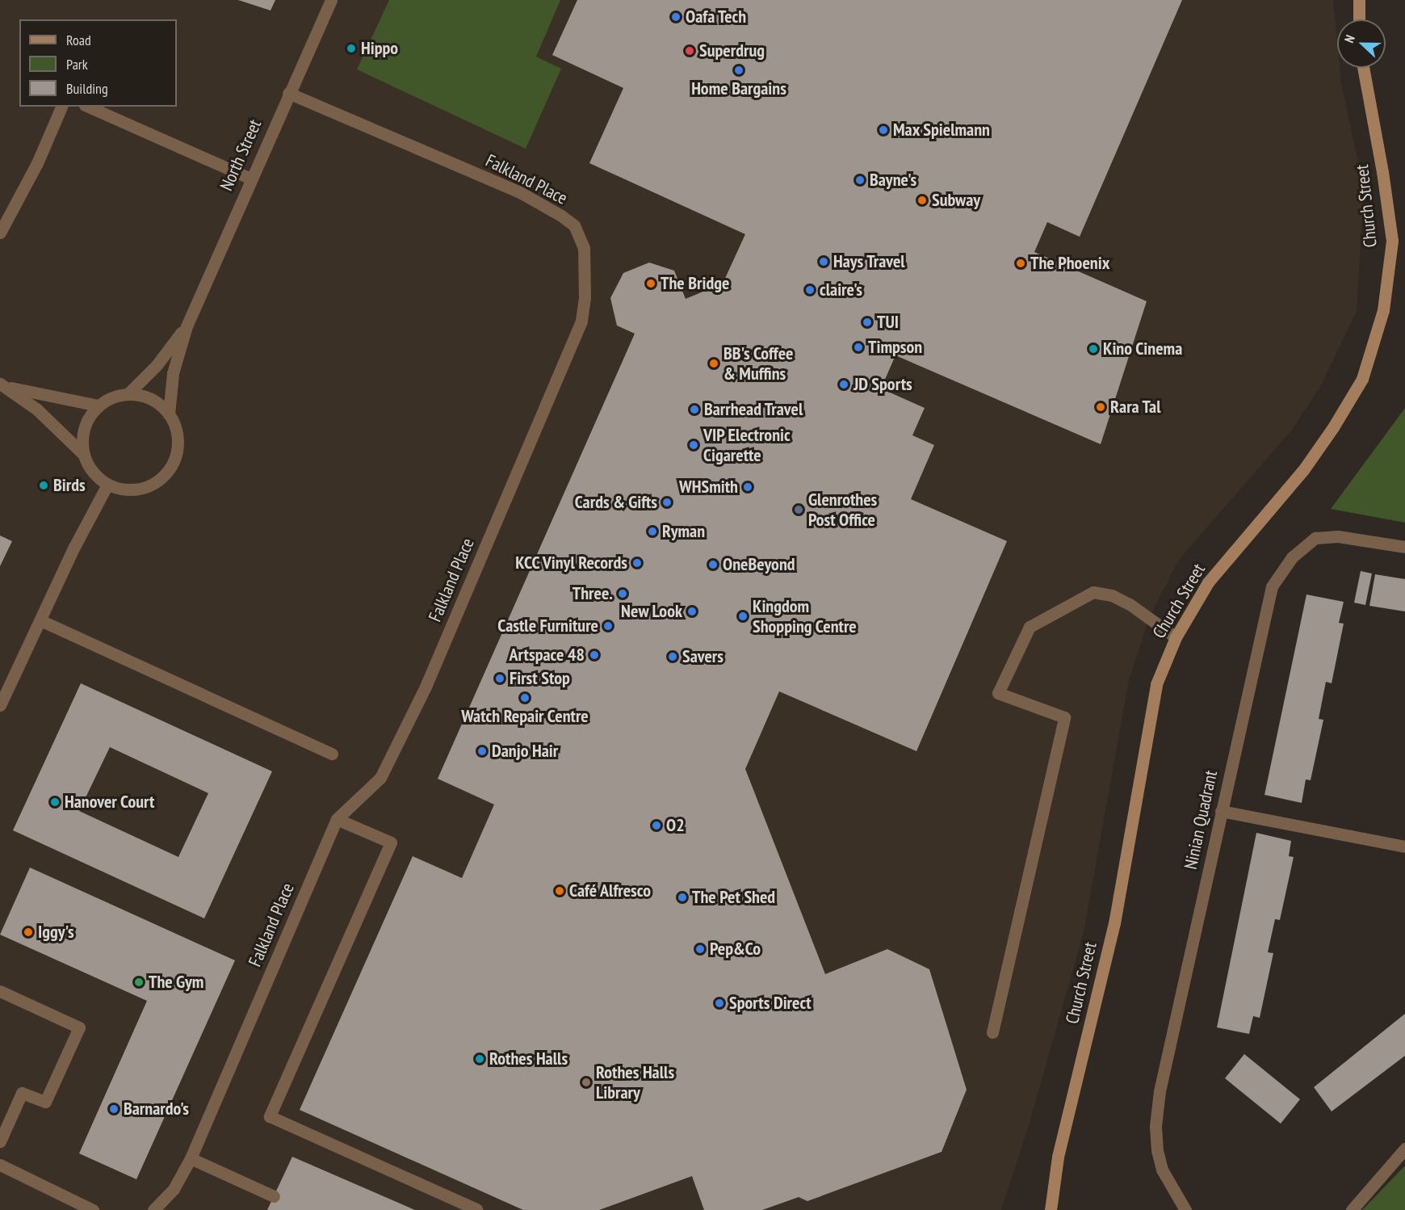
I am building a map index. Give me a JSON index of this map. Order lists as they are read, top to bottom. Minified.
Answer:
{"streets":{"street":["North Street","Falkland Place","Church Street","Ninian Quadrant"]},"crossings":[["North Street","Falkland Place"]],"places":["Oafa Tech","Hippo","Superdrug","Home Bargains","Max Spielmann","Bayne's","Subway","Hays Travel","The Phoenix","The Bridge","claire's","TUI","Timpson","Kino Cinema","BB's Coffee & Muffins","JD Sports","Rara Tal","Barrhead Travel","VIP Electronic Cigarette","Birds","WHSmith","Cards & Gifts","Glenrothes Post Office","Ryman","KCC Vinyl Records","OneBeyond","Three.","New Look","Kingdom Shopping Centre","Castle Furniture","Artspace 48","Savers","First Stop","Watch Repair Centre","Danjo Hair","Hanover Court","O2","Café Alfresco","The Pet Shed","Iggy's","Pep&Co","The Gym","Sports Direct","Rothes Halls","Rothes Halls Library","Barnardo's"],"legend":["Road","Park","Building"],"north":"left"}
